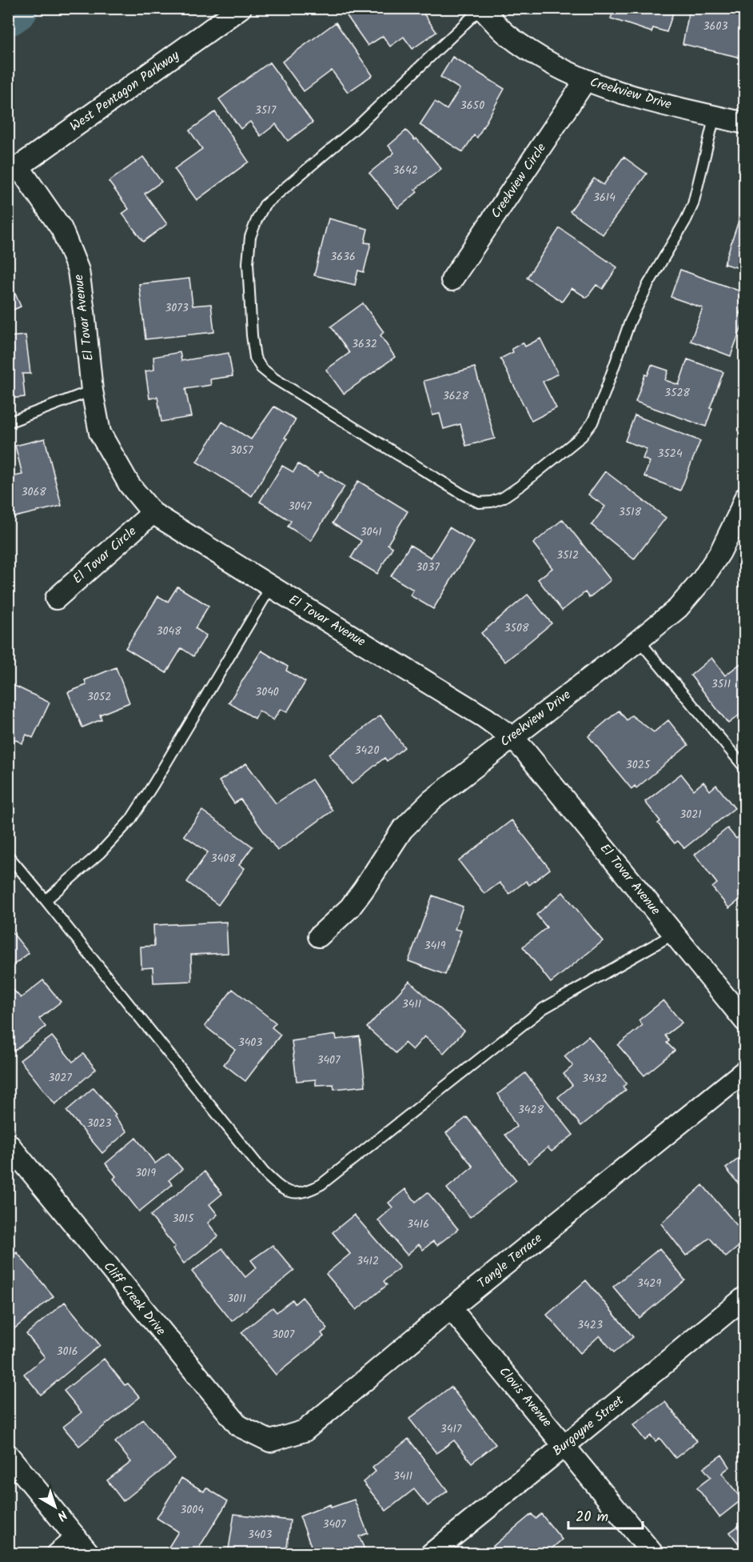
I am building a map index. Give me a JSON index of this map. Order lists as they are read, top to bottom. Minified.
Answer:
{"streets":{"street":["West Pentagon Parkway","Creekview Drive","Creekview Circle","El Tovar Avenue","El Tovar Circle","Tangle Terrace","Cliff Creek Drive","Clovis Avenue","Burgoyne Street"]},"crossings":[["West Pentagon Parkway","El Tovar Avenue"],["Creekview Drive","Creekview Circle"],["Creekview Drive","El Tovar Avenue"],["El Tovar Avenue","El Tovar Circle"],["Tangle Terrace","Cliff Creek Drive"],["Tangle Terrace","Clovis Avenue"],["Clovis Avenue","Burgoyne Street"]],"house_numbers":["3603","3650","3517","3642","3614","3636","3073","3632","3528","3628","3057","3524","3068","3047","3518","3041","3512","3037","3508","3048","3511","3040","3052","3420","3025","3021","3408","3419","3411","3403","3407","3027","3432","3428","3023","3019","3015","3416","3412","3429","3011","3423","3007","3016","3417","3411","3004","3407","3403"],"scale_bar":"20 m","north":"bottom right"}
